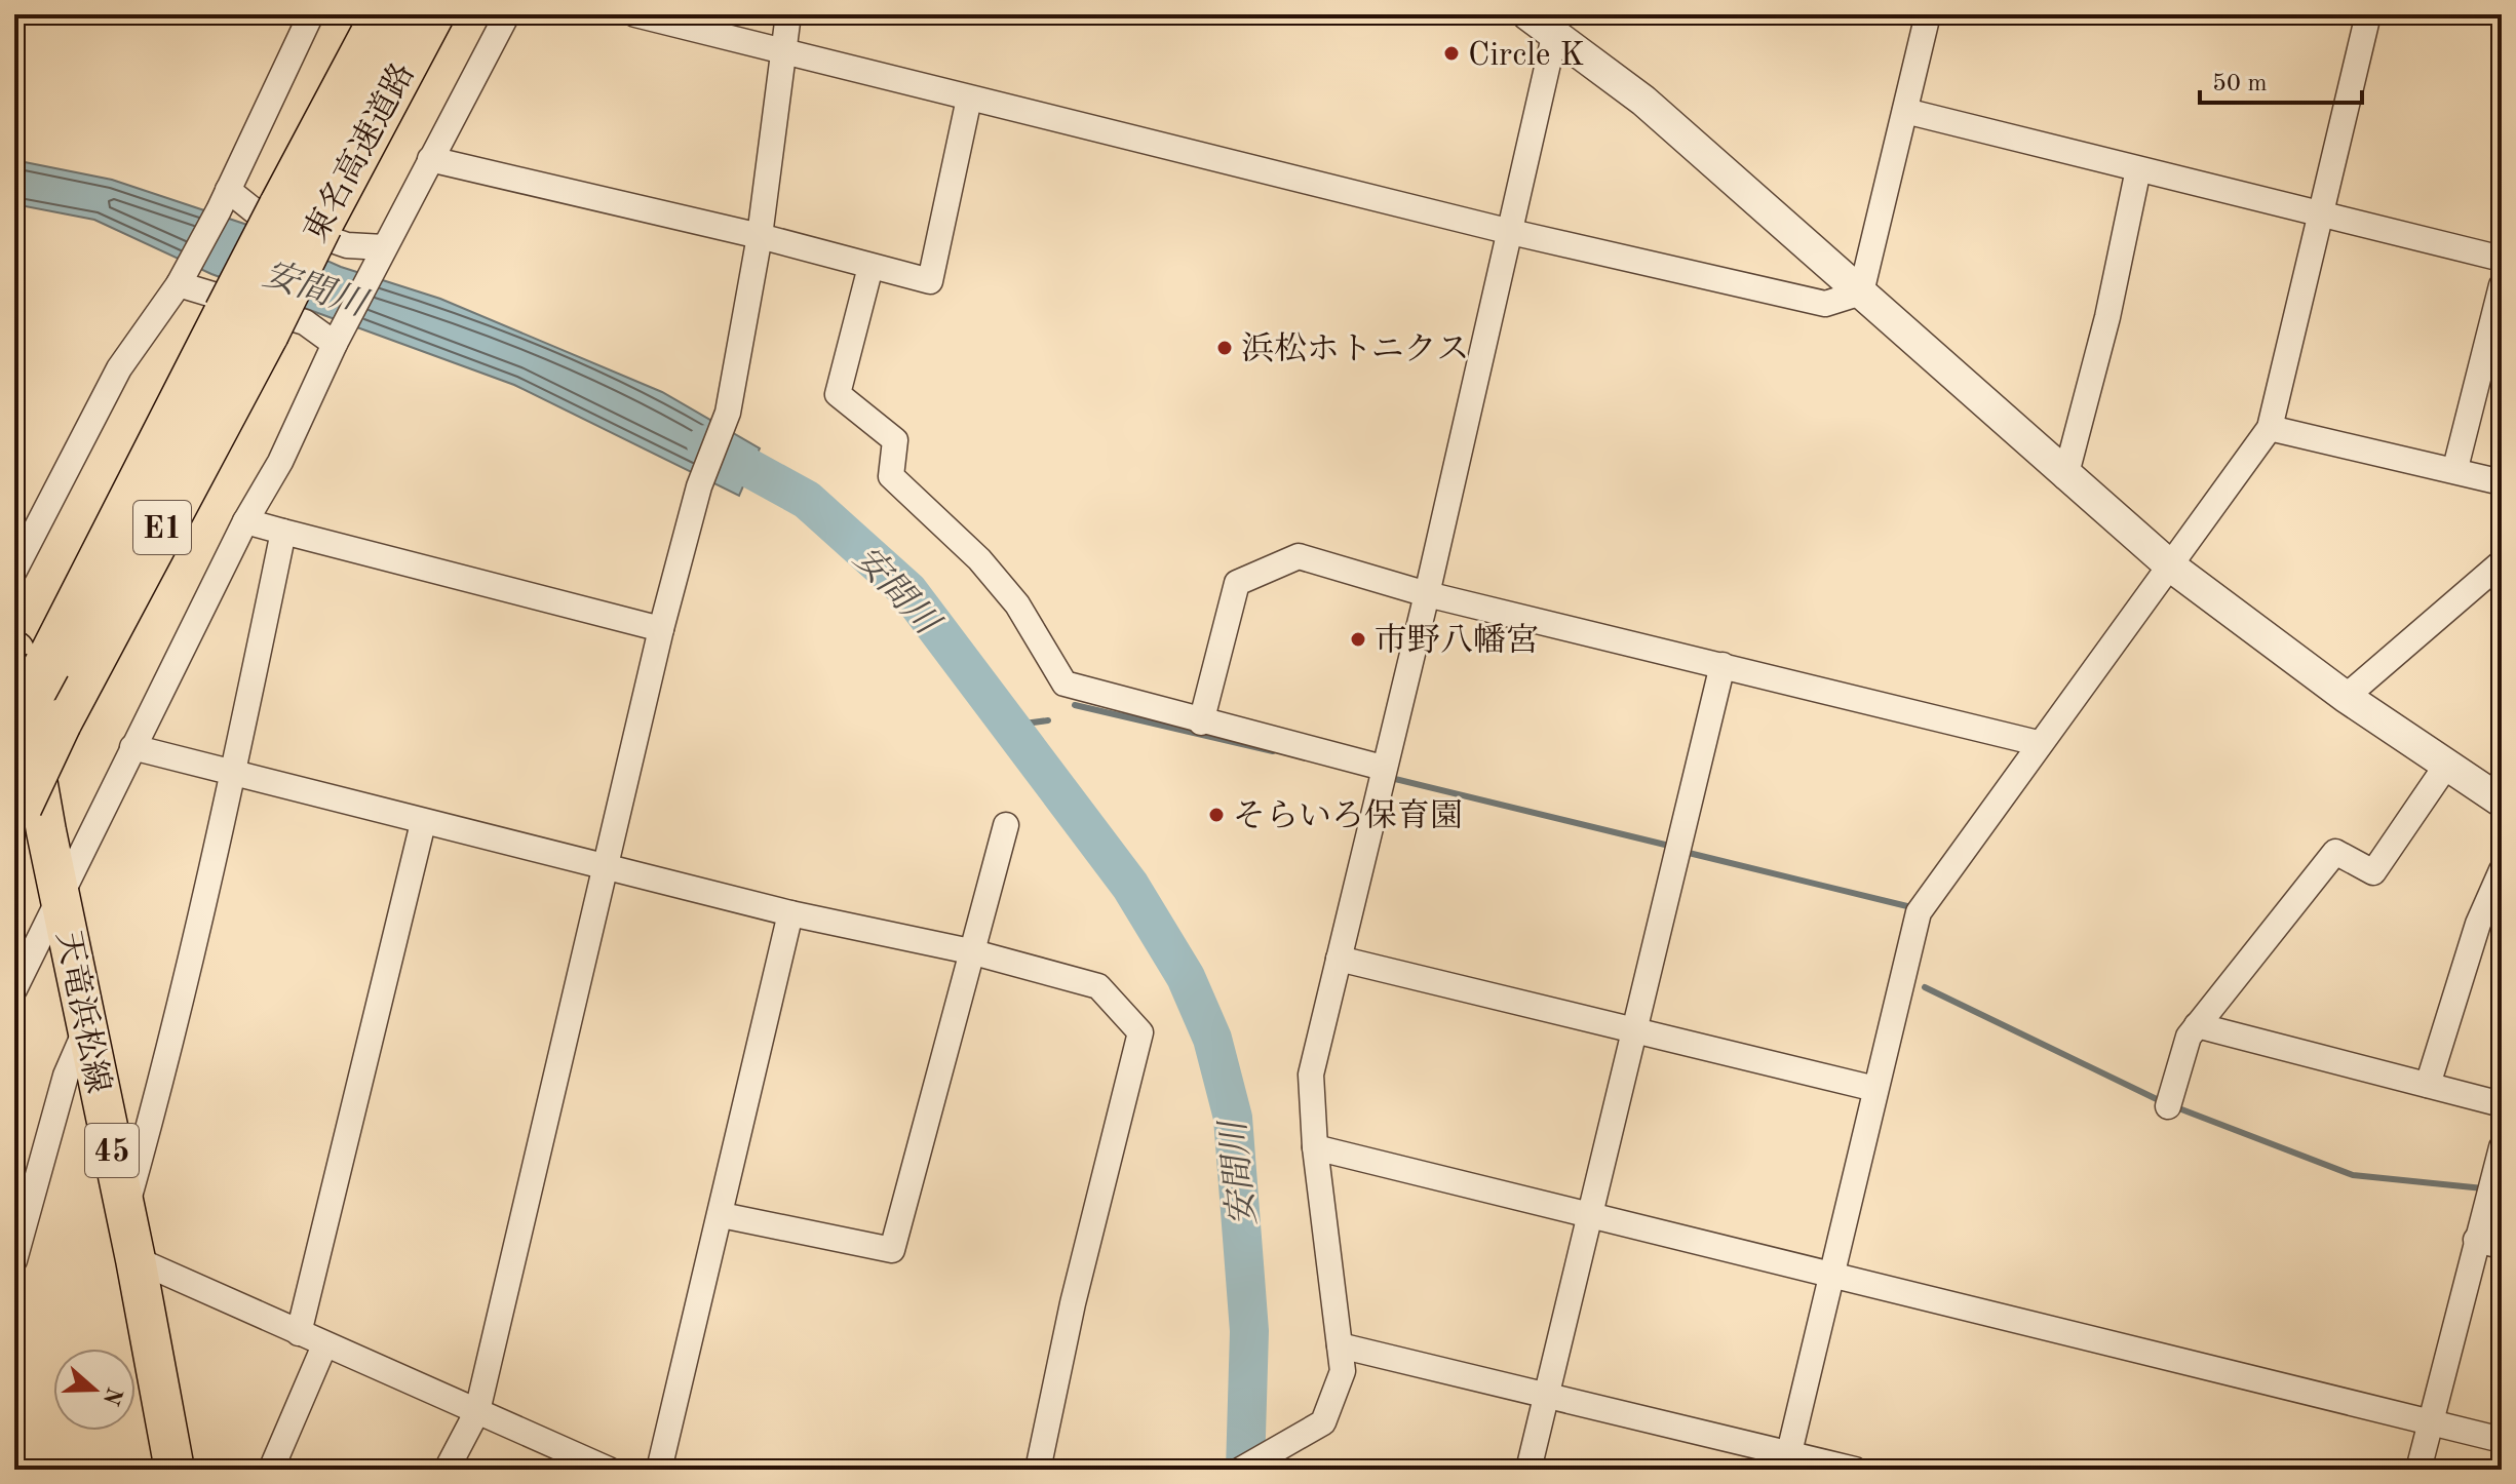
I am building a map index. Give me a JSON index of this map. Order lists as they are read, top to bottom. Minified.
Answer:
{"streets":{"highway":["東名高速道路","E1"],"main road":["天竜浜松線","45"]},"crossings":[["東名高速道路","天竜浜松線"]],"water":["安間川"],"places":["Circle K","浜松ホトニクス","市野八幡宮","そらいろ保育園"],"scale_bar":"50 m","north":"right"}
